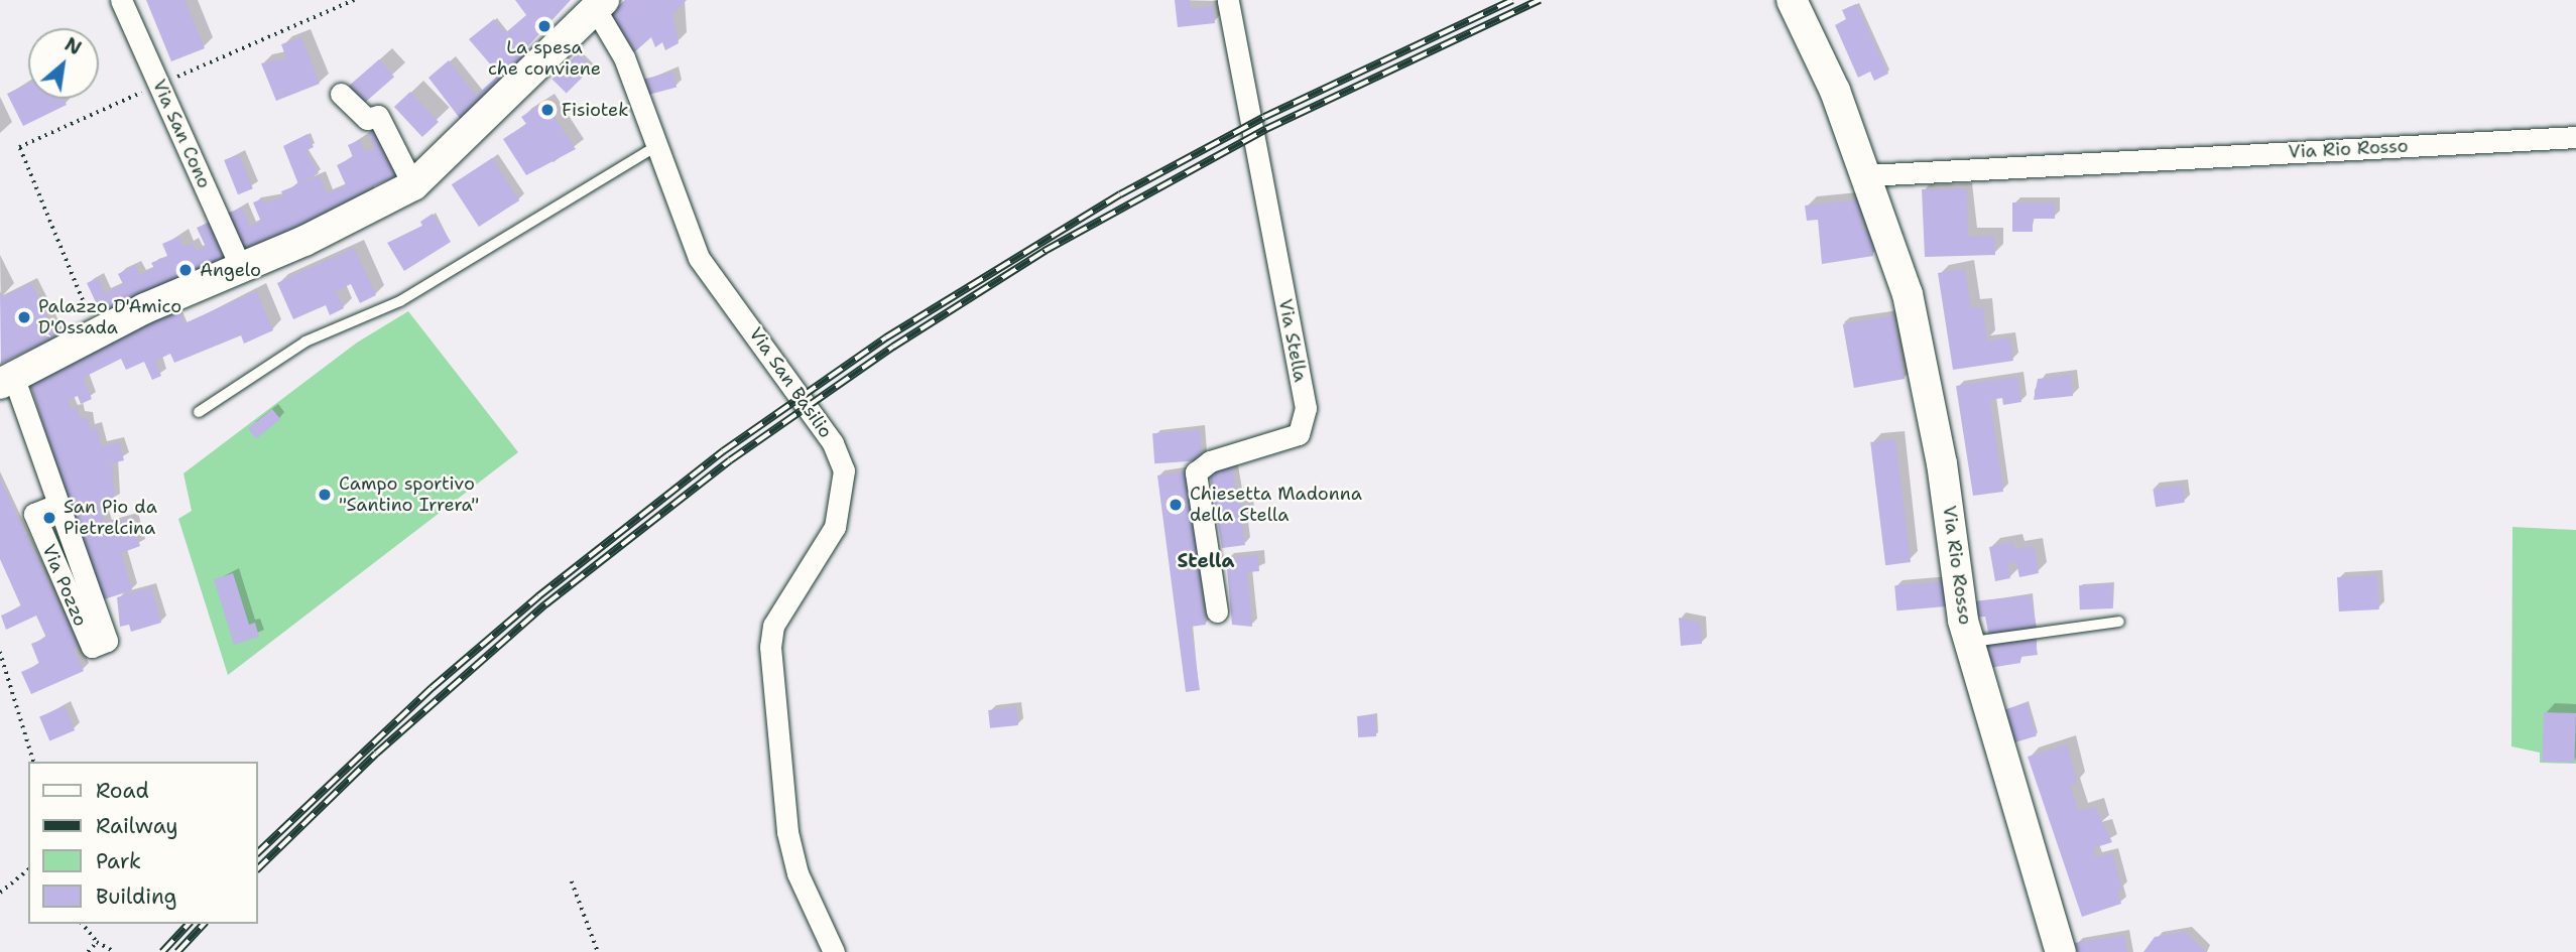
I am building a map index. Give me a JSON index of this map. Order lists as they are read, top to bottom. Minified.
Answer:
{"streets":{"street":["Via San Cono","Via Rio Rosso","Via Stella","Via San Basilio","Via Pozzo"]},"districts":["Stella"],"places":["La spesa che conviene","Fisiotek","Angelo","Palazzo D'Amico D'Ossada","Campo sportivo \"Santino Irrera\"","Chiesetta Madonna della Stella","San Pio da Pietrelcina"],"legend":["Road","Railway","Park","Building"],"north":"top right"}
